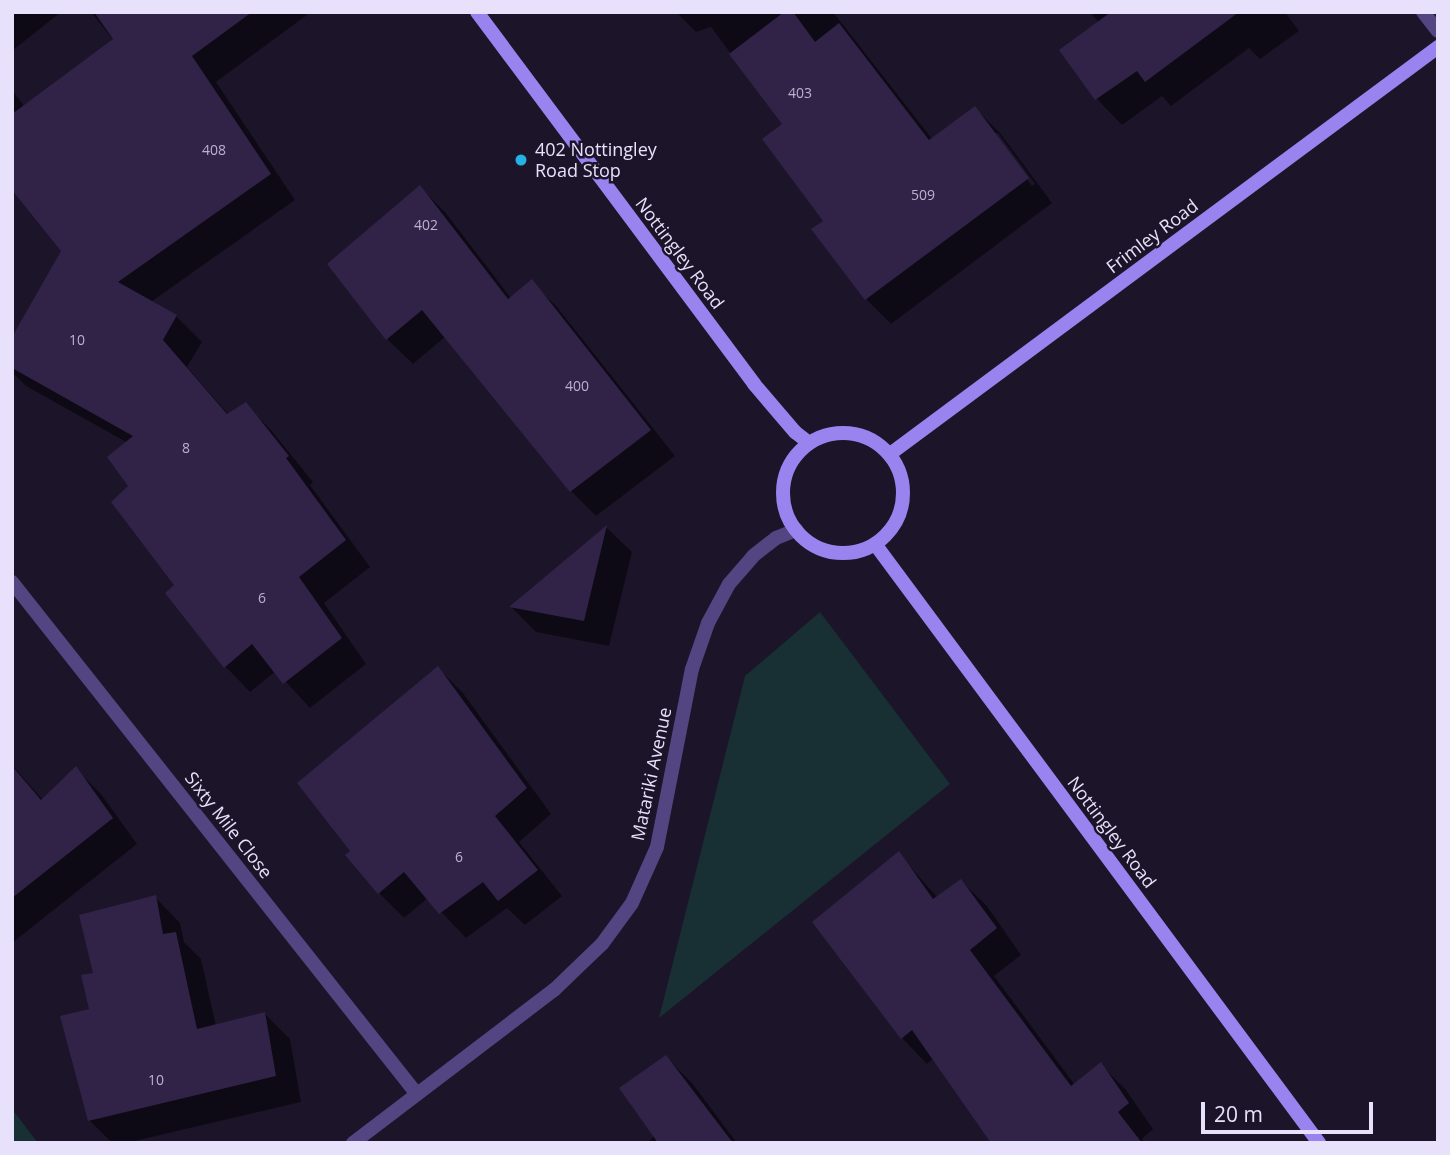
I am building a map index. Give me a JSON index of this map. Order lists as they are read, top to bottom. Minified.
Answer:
{"streets":{"street":["Frimley Road","Nottingley Road","Matariki Avenue","Sixty Mile Close"]},"crossings":[["Frimley Road","Nottingley Road"],["Frimley Road","Matariki Avenue"],["Nottingley Road","Matariki Avenue"],["Matariki Avenue","Sixty Mile Close"]],"places":["402 Nottingley Road Stop"],"house_numbers":["403","408","509","402","10","400","8","6","6","10"],"scale_bar":"20 m"}
